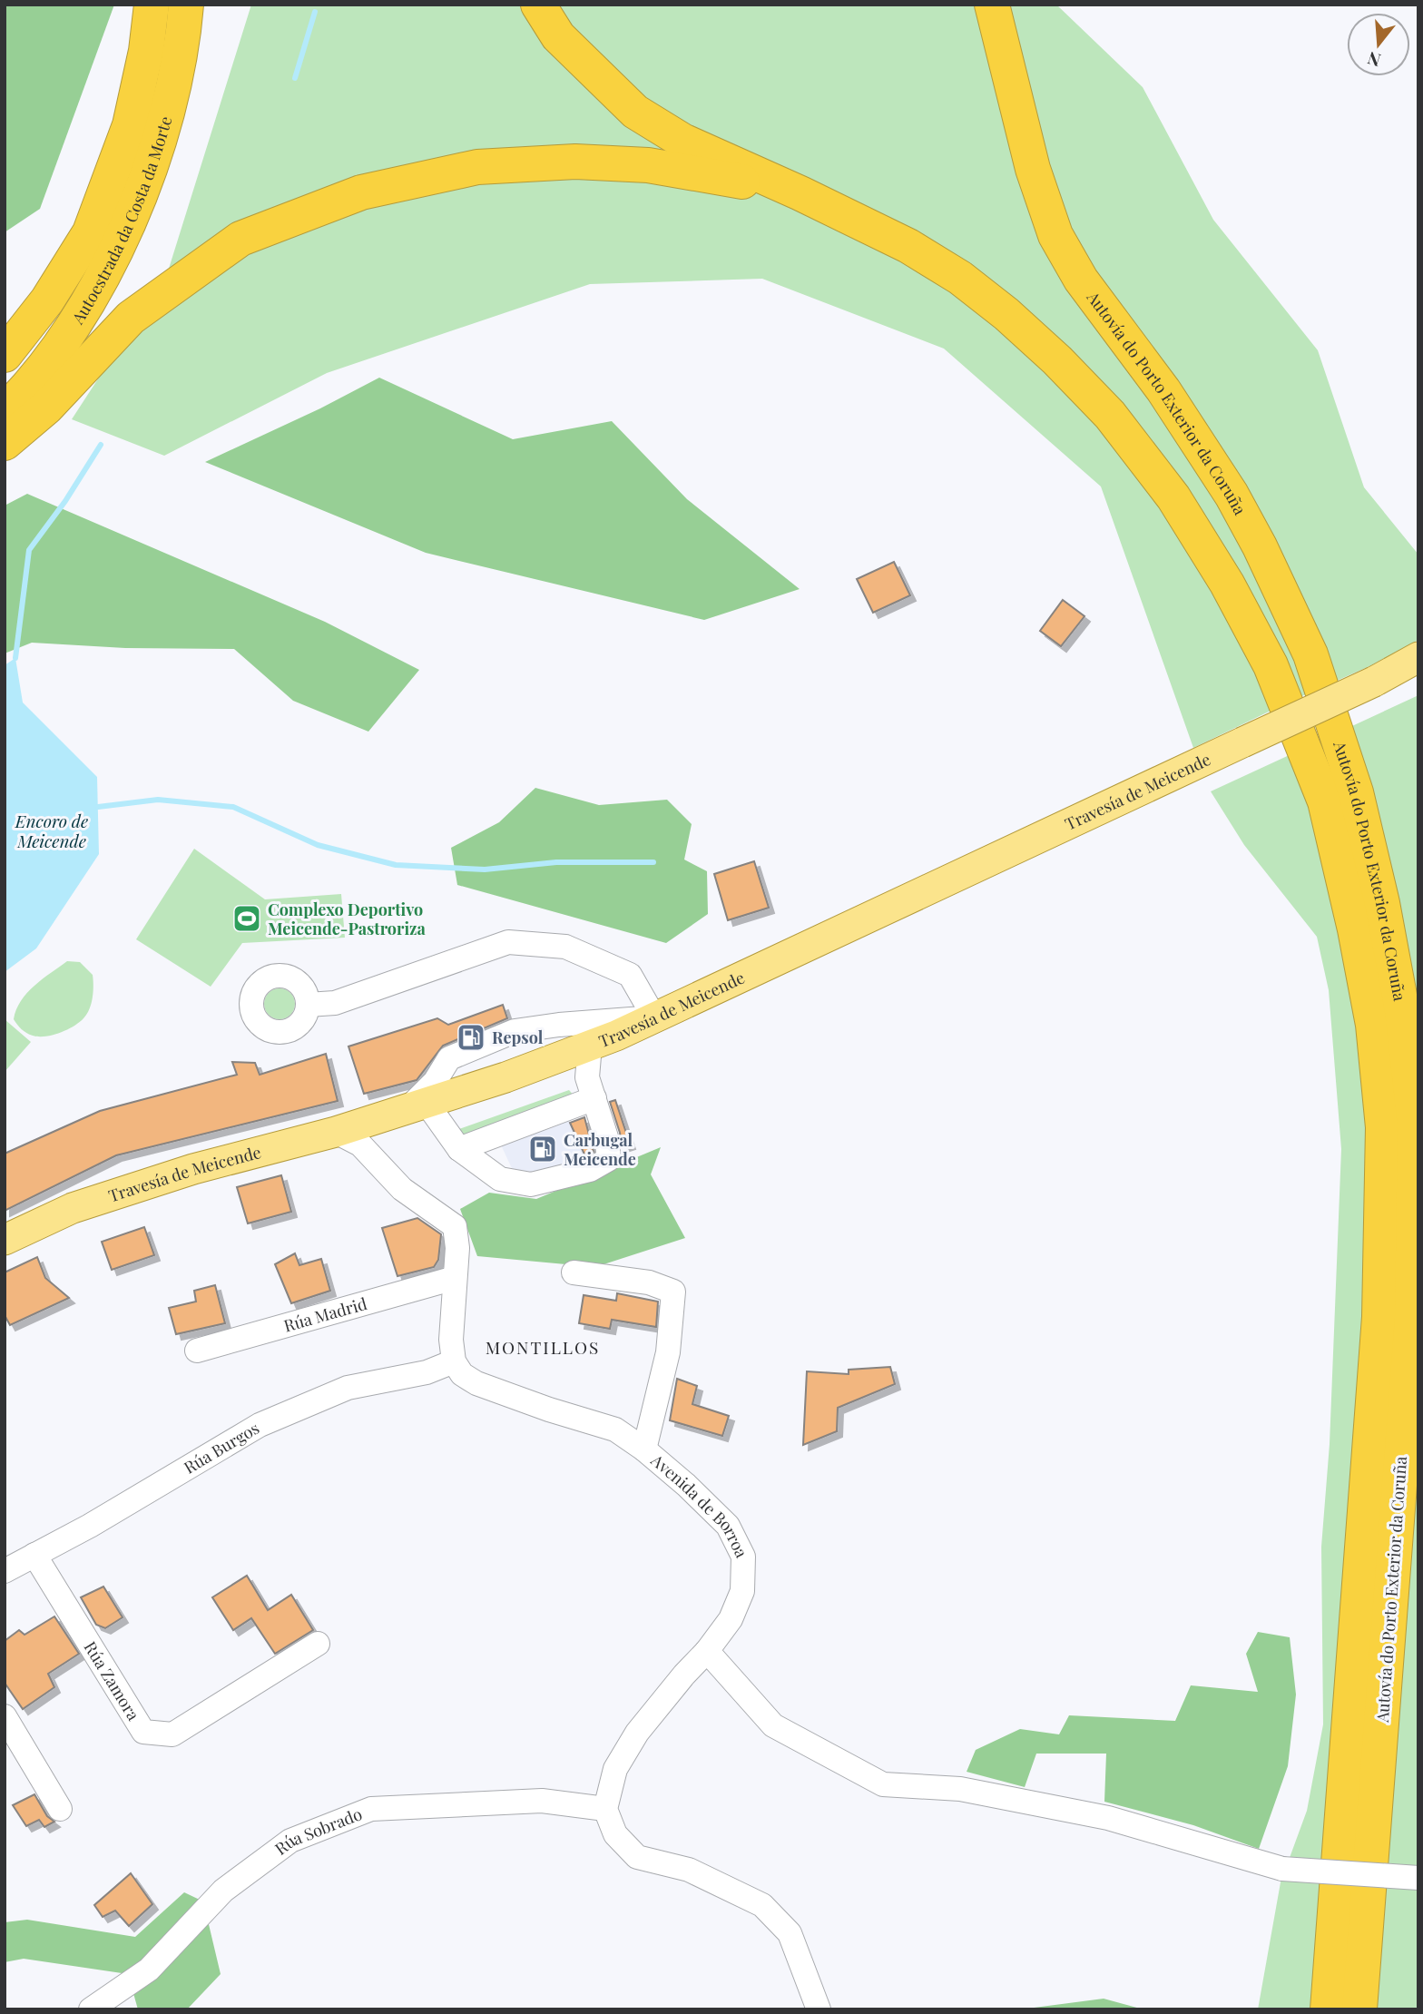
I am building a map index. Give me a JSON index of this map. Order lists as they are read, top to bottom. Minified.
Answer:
{"streets":{"highway":["Autoestrada da Costa da Morte","Autovía do Porto Exterior da Coruña"],"main road":["Travesía de Meicende"],"street":["Rúa Madrid","Rúa Burgos","Avenida de Borroa","Rúa Zamora","Rúa Sobrado"]},"crossings":[["Rúa Burgos","Avenida de Borroa"],["Rúa Burgos","Rúa Zamora"],["Avenida de Borroa","Rúa Sobrado"]],"districts":["MONTILLOS"],"water":["Encoro de Meicende"],"places":{"sports":["Complexo Deportivo Meicende-Pastroriza"],"fuel station":["Repsol","Carbugal Meicende"]},"north":"bottom"}
